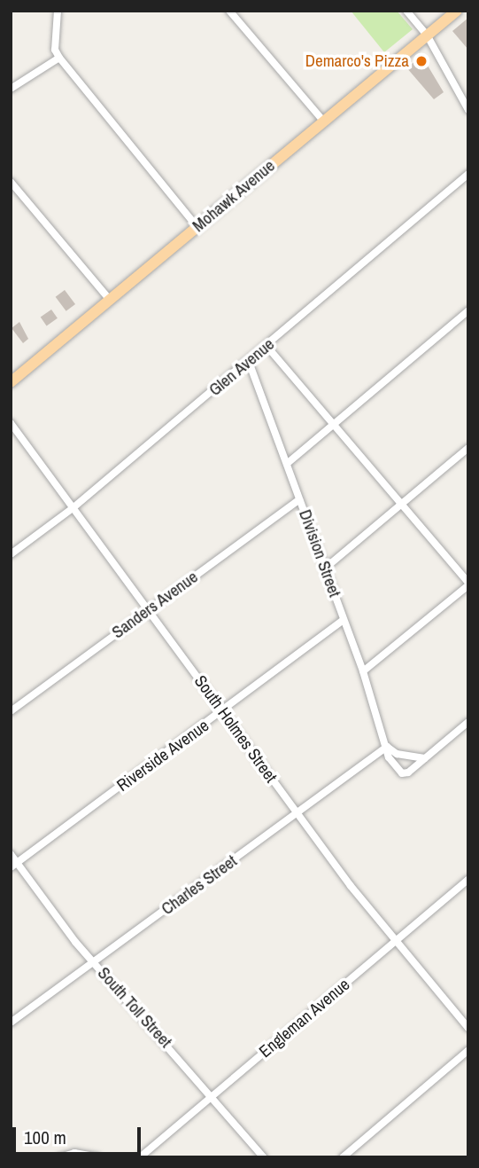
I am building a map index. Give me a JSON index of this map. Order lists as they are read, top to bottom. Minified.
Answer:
{"streets":{"main road":["Mohawk Avenue"],"street":["Glen Avenue","Division Street","Sanders Avenue","South Holmes Street","Riverside Avenue","Charles Street","South Toll Street","Engleman Avenue"]},"crossings":[["Glen Avenue","Division Street"],["Glen Avenue","South Holmes Street"],["Division Street","Sanders Avenue"],["Division Street","Riverside Avenue"],["Division Street","Charles Street"],["Sanders Avenue","South Holmes Street"],["South Holmes Street","Riverside Avenue"],["South Holmes Street","Charles Street"],["South Holmes Street","Engleman Avenue"],["Riverside Avenue","South Toll Street"],["Charles Street","South Toll Street"],["South Toll Street","Engleman Avenue"]],"places":["Demarco's Pizza"],"scale_bar":"100 m"}
